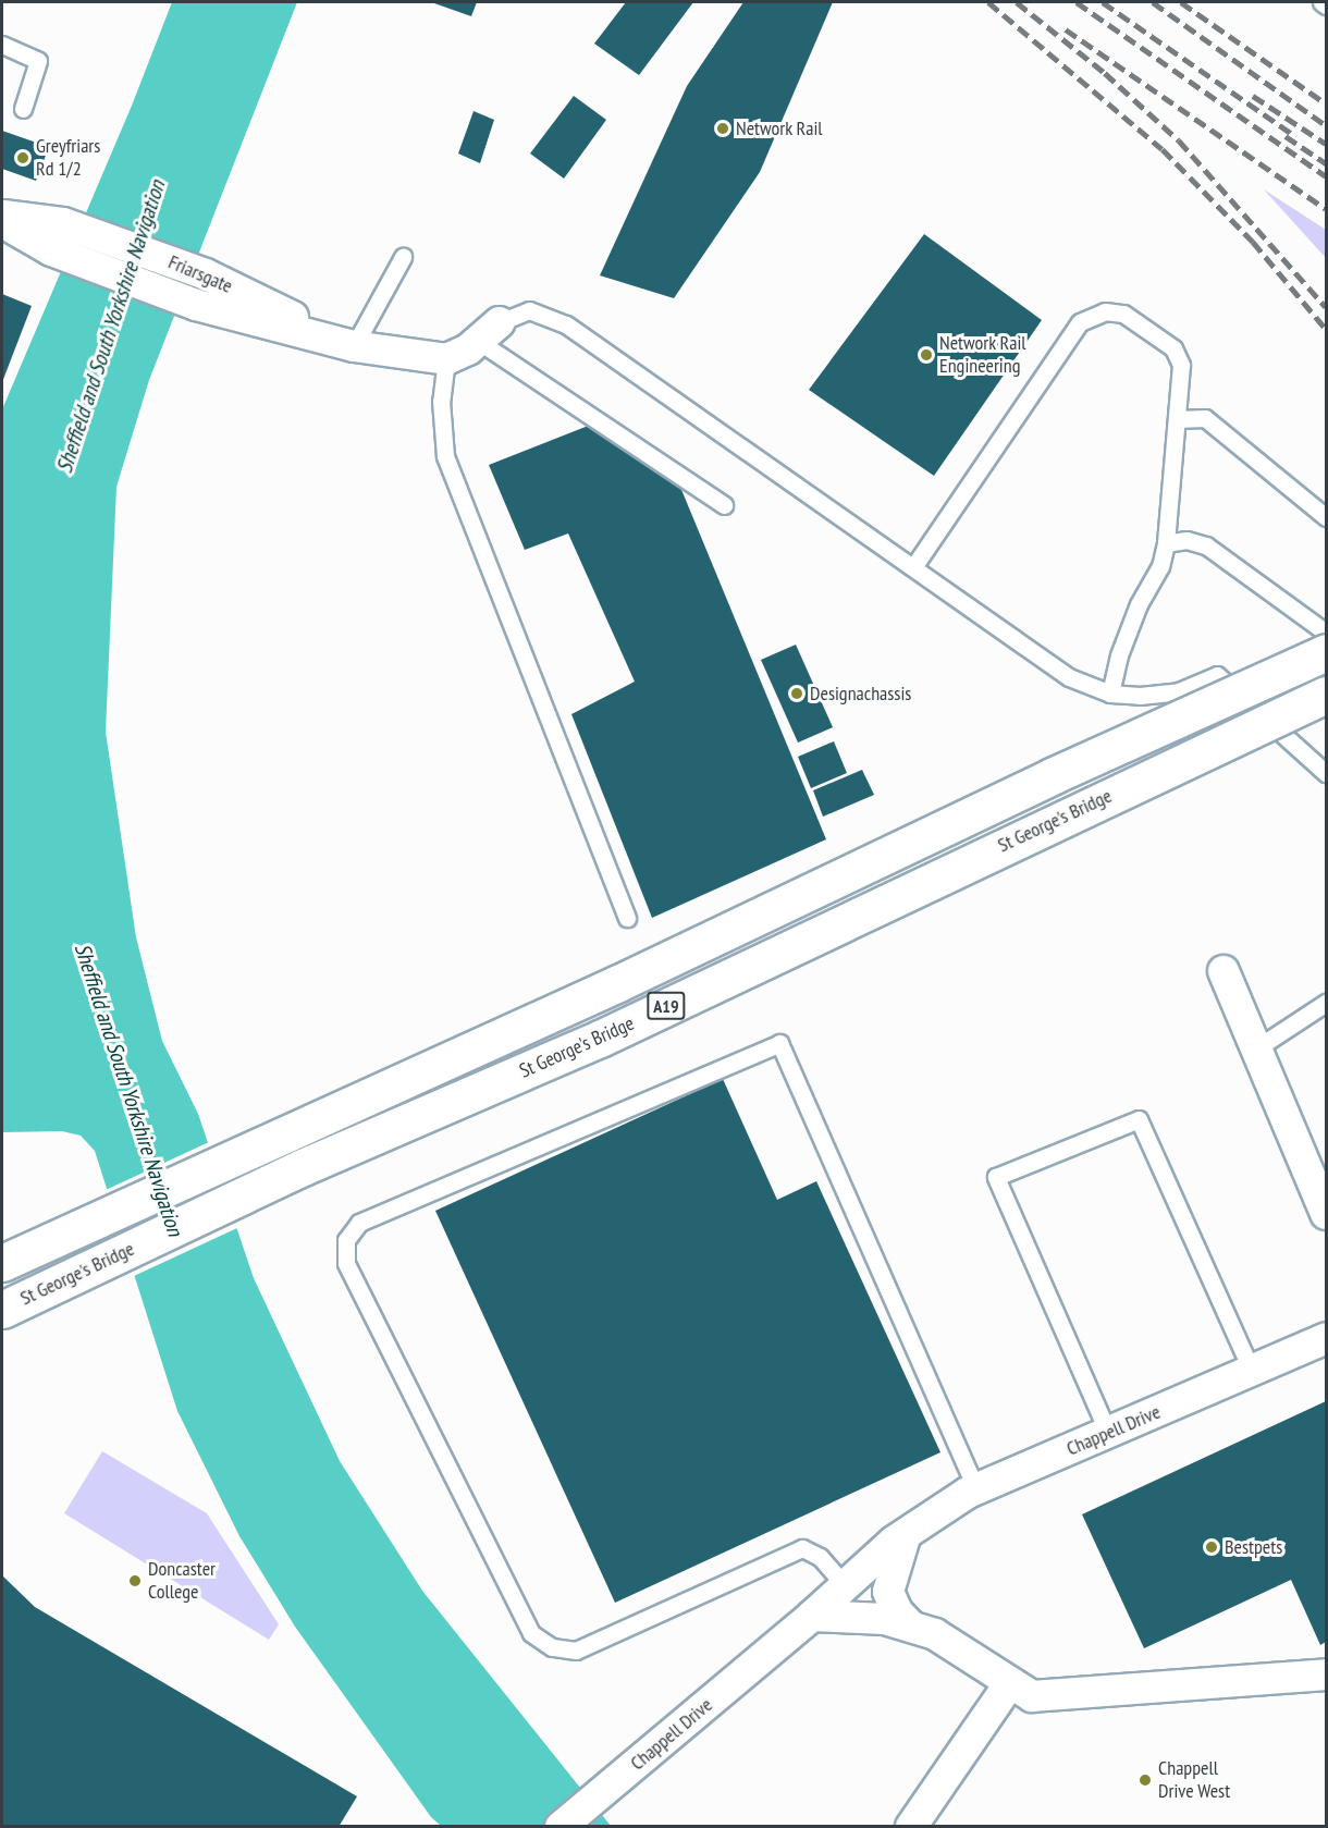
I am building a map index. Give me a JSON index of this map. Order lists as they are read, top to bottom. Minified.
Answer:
{"streets":{"highway":["St George's Bridge","A19"],"street":["Friarsgate","Chappell Drive"]},"water":["Sheffield and South Yorkshire Navigation"],"places":["Network Rail","Greyfriars Rd 1/2","Network Rail Engineering","Designachassis","Bestpets","Doncaster College","Chappell Drive West"]}
